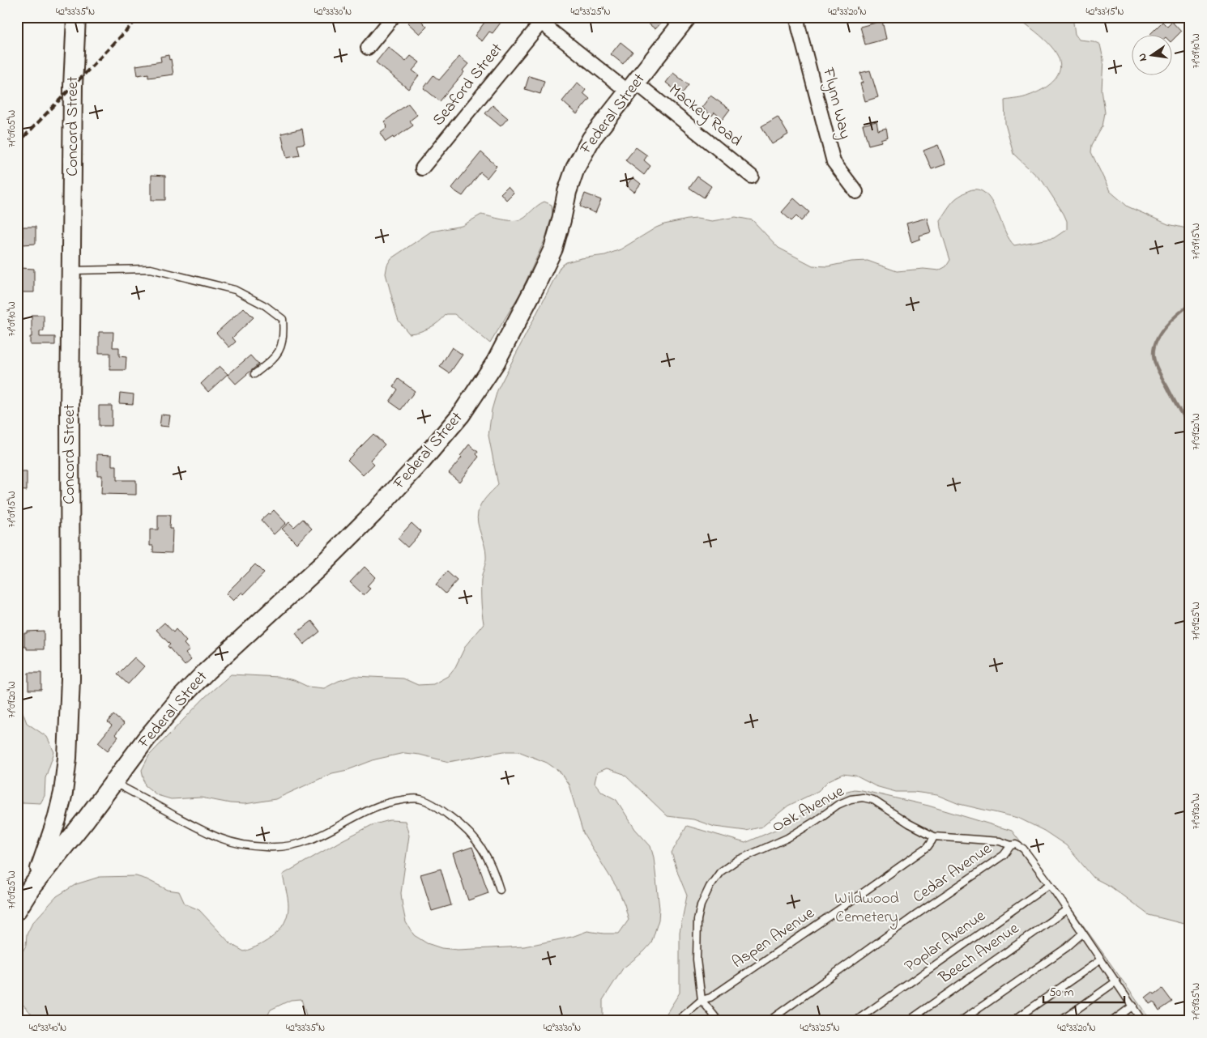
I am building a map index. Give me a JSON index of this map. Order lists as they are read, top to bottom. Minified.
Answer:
{"streets":{"street":["Seaford Street","Flynn Way","Federal Street","Mackey Road","Concord Street"],"lane":["Oak Avenue","Cedar Avenue","Aspen Avenue","Poplar Avenue","Beech Avenue"]},"crossings":[["Seaford Street","Mackey Road"],["Federal Street","Mackey Road"],["Federal Street","Concord Street"],["Oak Avenue","Cedar Avenue"],["Oak Avenue","Aspen Avenue"],["Oak Avenue","Poplar Avenue"],["Oak Avenue","Beech Avenue"]],"parks":["Wildwood Cemetery"],"scale_bar":"50 m","north":"left","coordinates":["42°33'35\"N","42°33'30\"N","42°33'25\"N","42°33'20\"N","42°33'15\"N","71°09'10\"W","71°09'05\"W","71°09'15\"W","71°09'20\"W","71°09'25\"W","71°09'30\"W","71°09'35\"W","42°33'40\"N"]}
